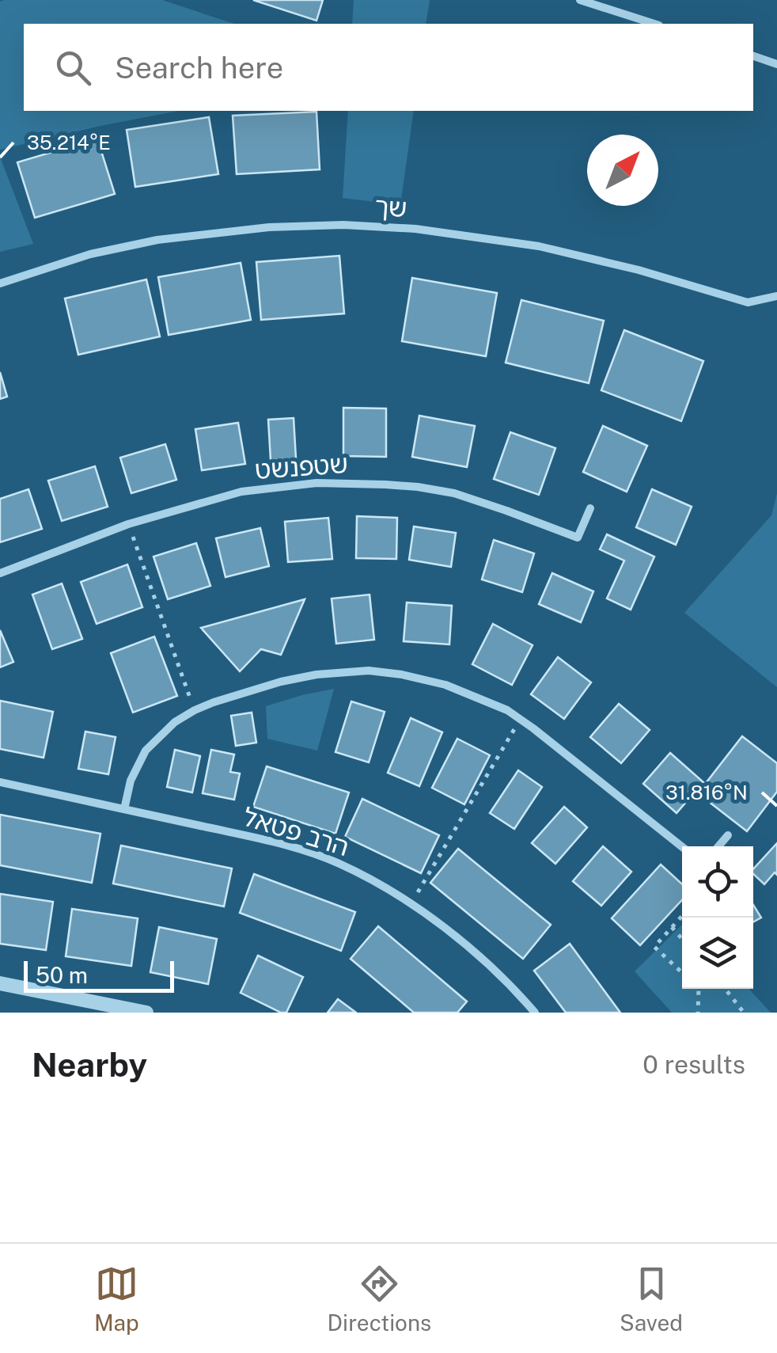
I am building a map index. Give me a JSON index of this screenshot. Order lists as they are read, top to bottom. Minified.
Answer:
{"streets":{"street":["שך","שטפנשט","הרב פטאל"]},"scale_bar":"50 m","north":"top right","page":{"search":"Search here","scale":"50 m","heading":["Nearby","0 results"],"nav":["Map","Directions","Saved"]},"coordinates":["35.214°E","31.816°N"]}
